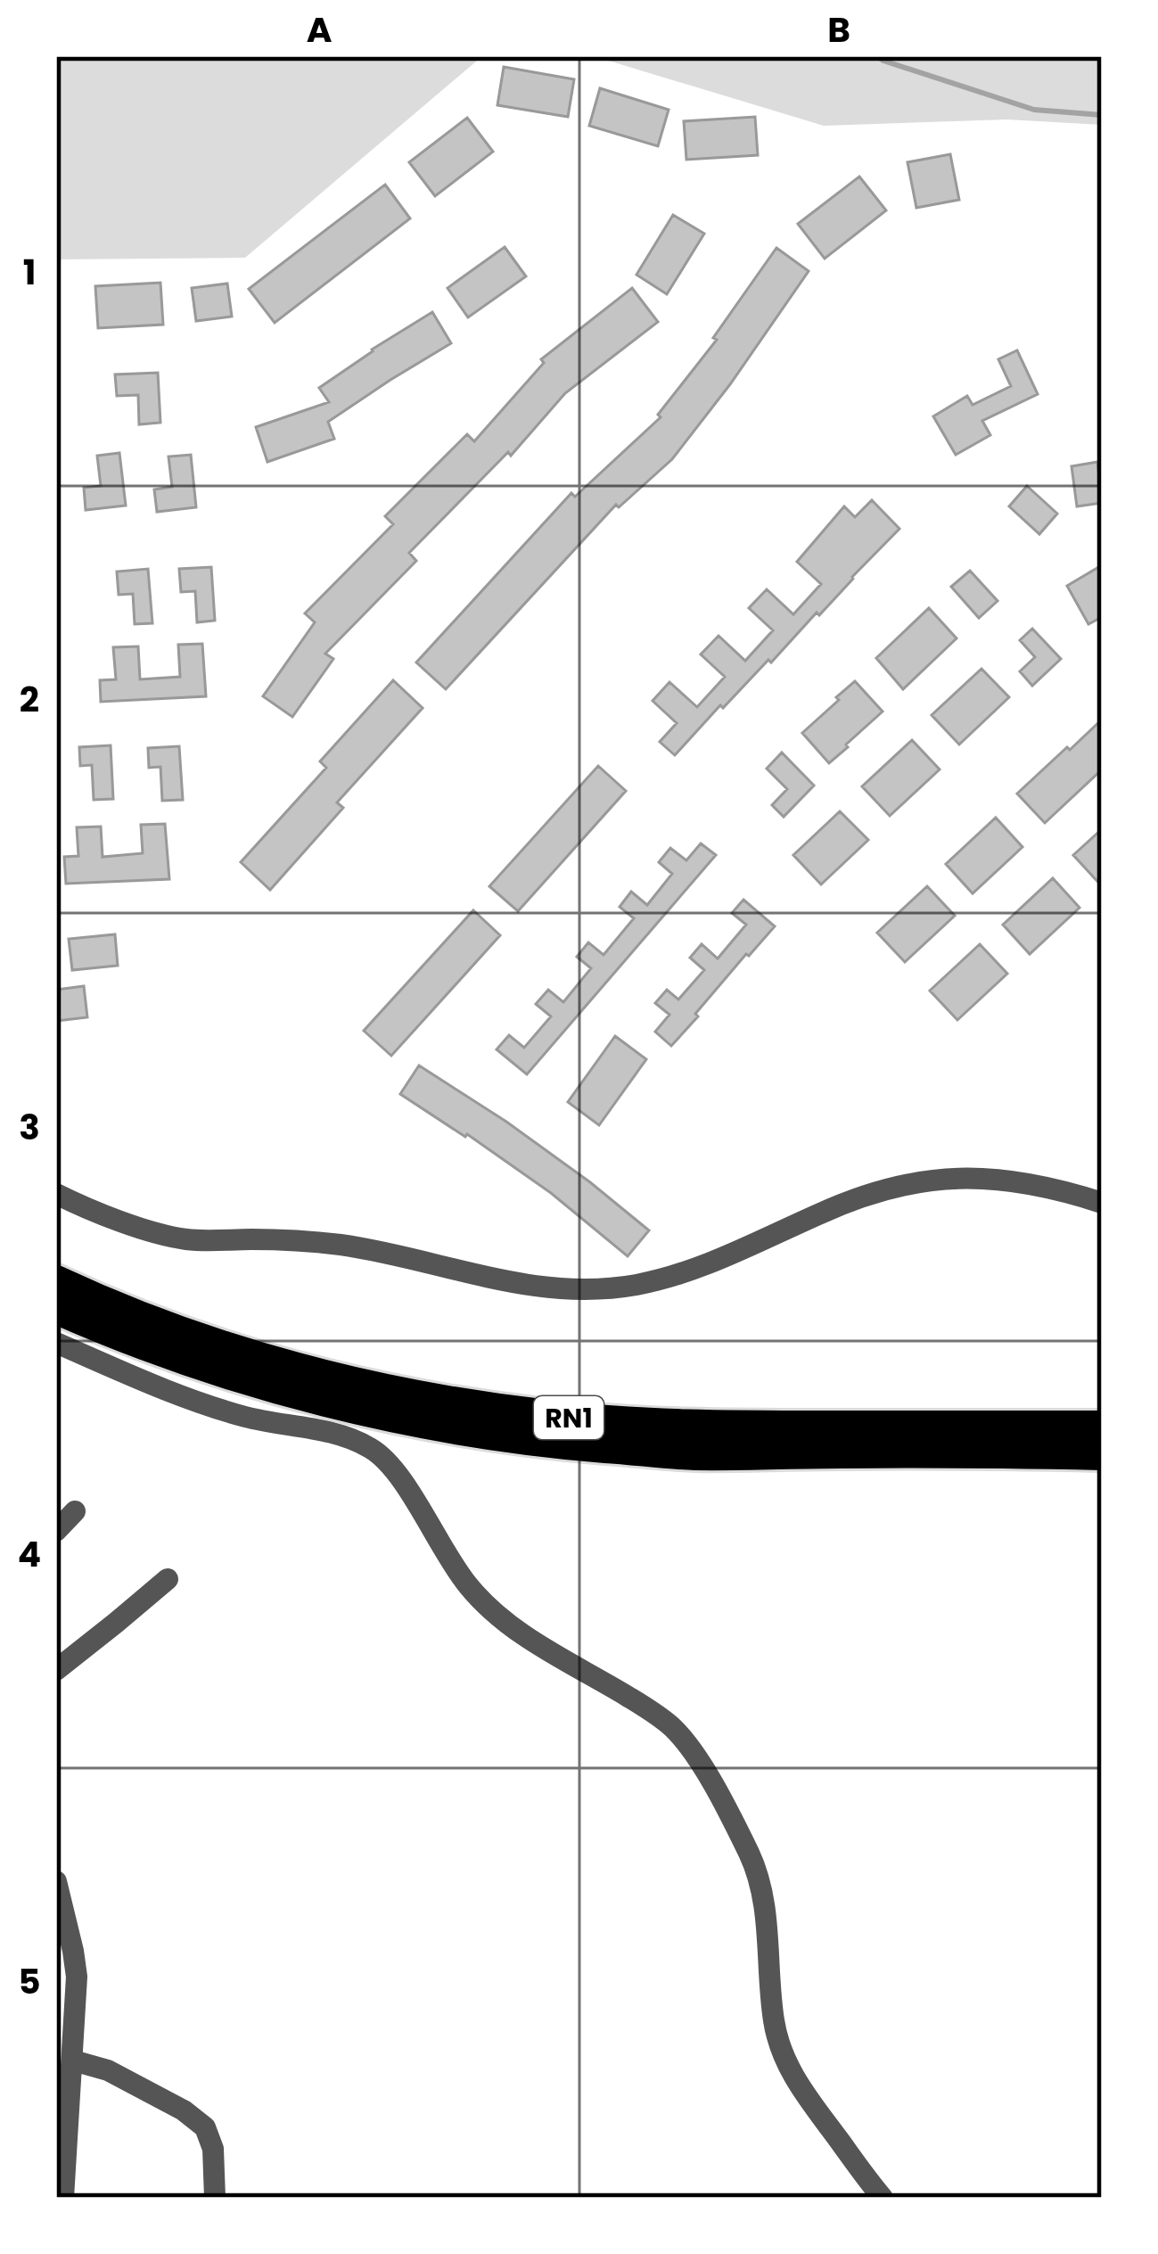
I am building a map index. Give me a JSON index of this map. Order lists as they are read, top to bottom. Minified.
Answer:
{"streets":{"highway":["RN1"]},"grid":{"columns":["A","B"],"rows":["1","2","3","4","5"]}}
